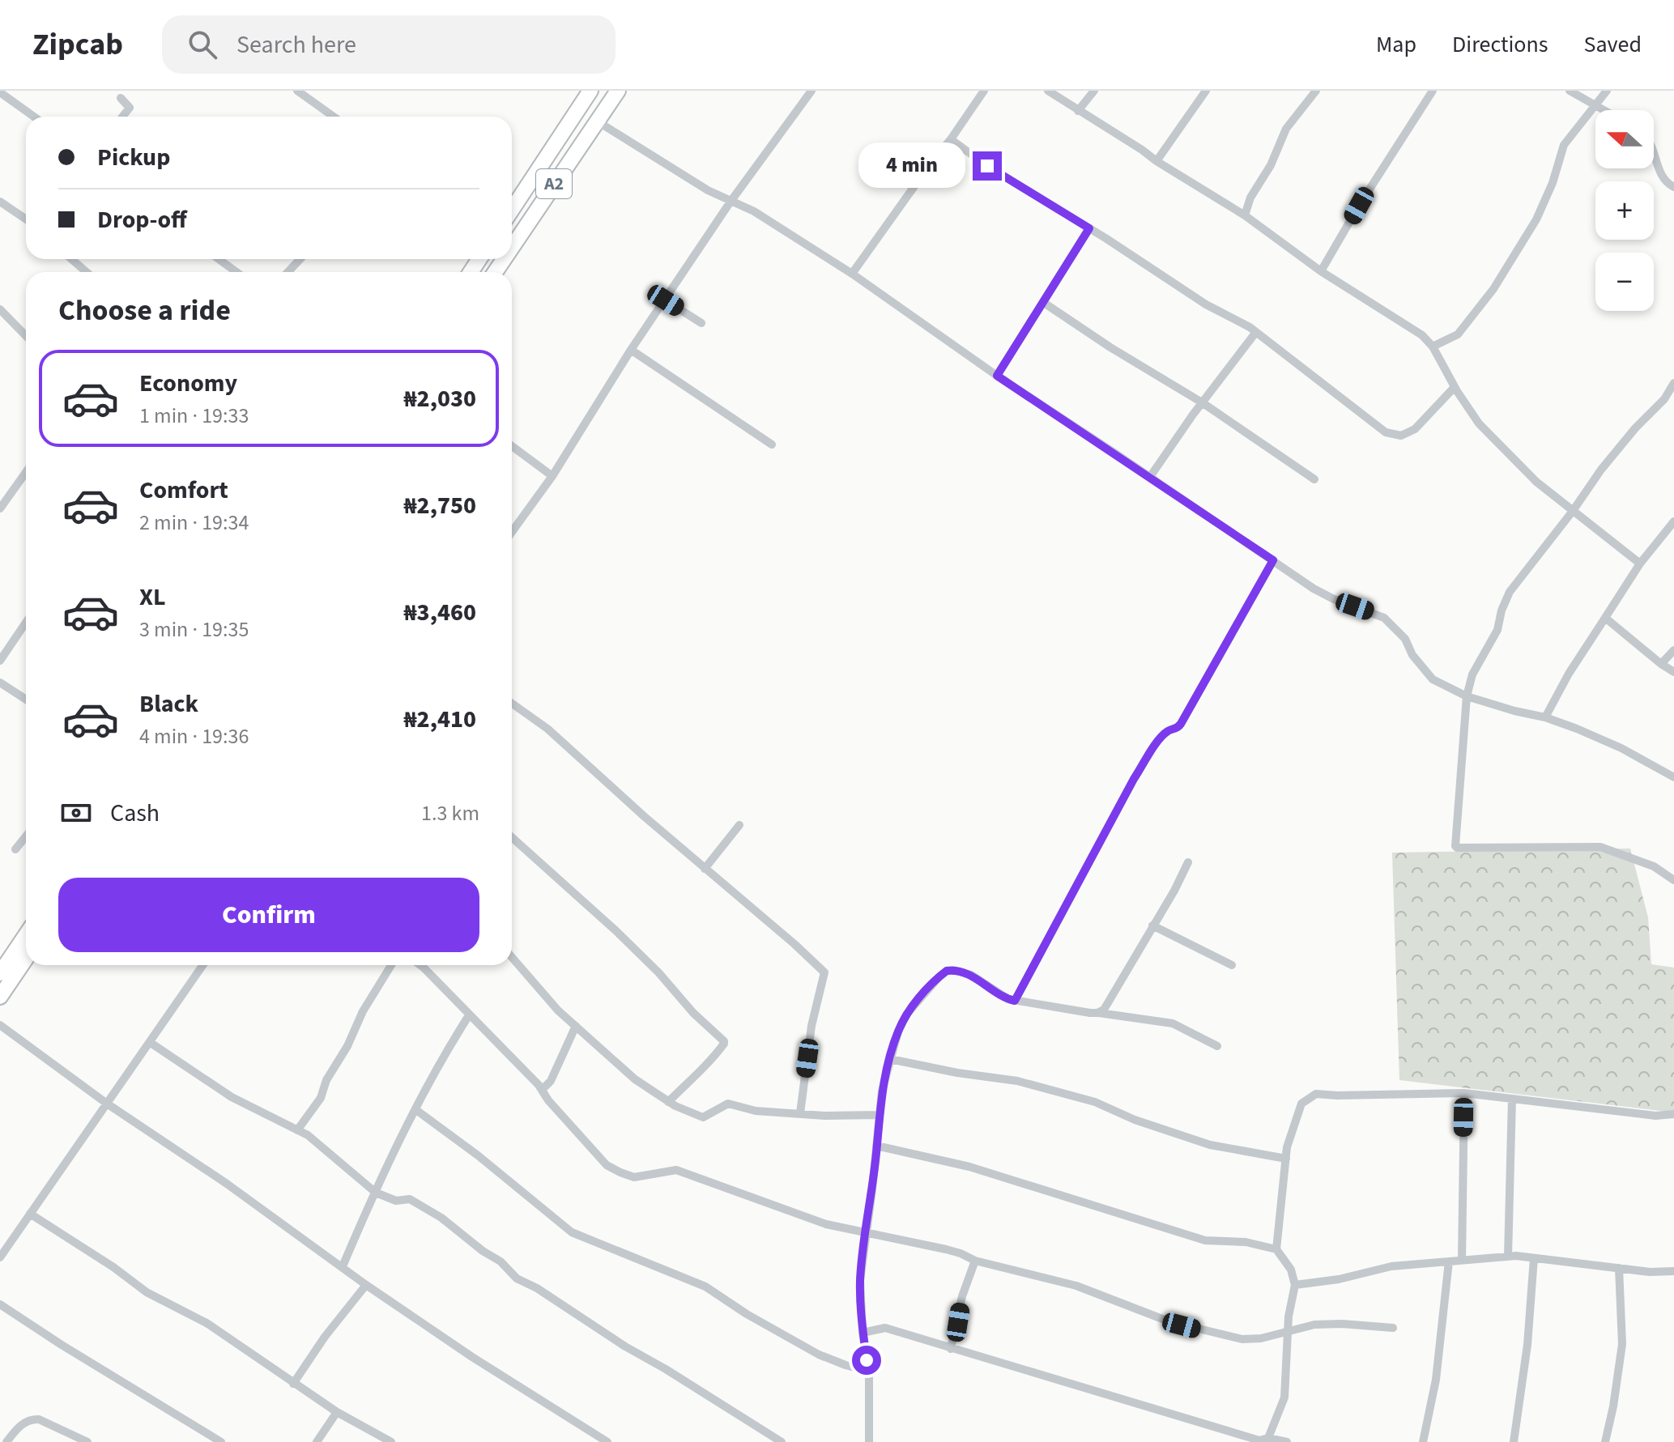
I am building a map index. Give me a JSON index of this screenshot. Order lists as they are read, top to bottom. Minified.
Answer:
{"streets":{"highway":["A2"]},"north":"left","page":{"header":"Zipcab","search":"Search here","nav":["Map","Directions","Saved"],"map_buttons":["+","−"],"banner":["Pickup","Drop-off"],"bubble":"4 min","heading":"Choose a ride","list":[{"name":"Economy","note":"1 min · 19:33","value":"₦2,030"},{"name":"Comfort","note":"2 min · 19:34","value":"₦2,750"},{"name":"XL","note":"3 min · 19:35","value":"₦3,460"},{"name":"Black","note":"4 min · 19:36","value":"₦2,410"}],"pay":["Cash","1.3 km"],"buttons":"Confirm"}}
